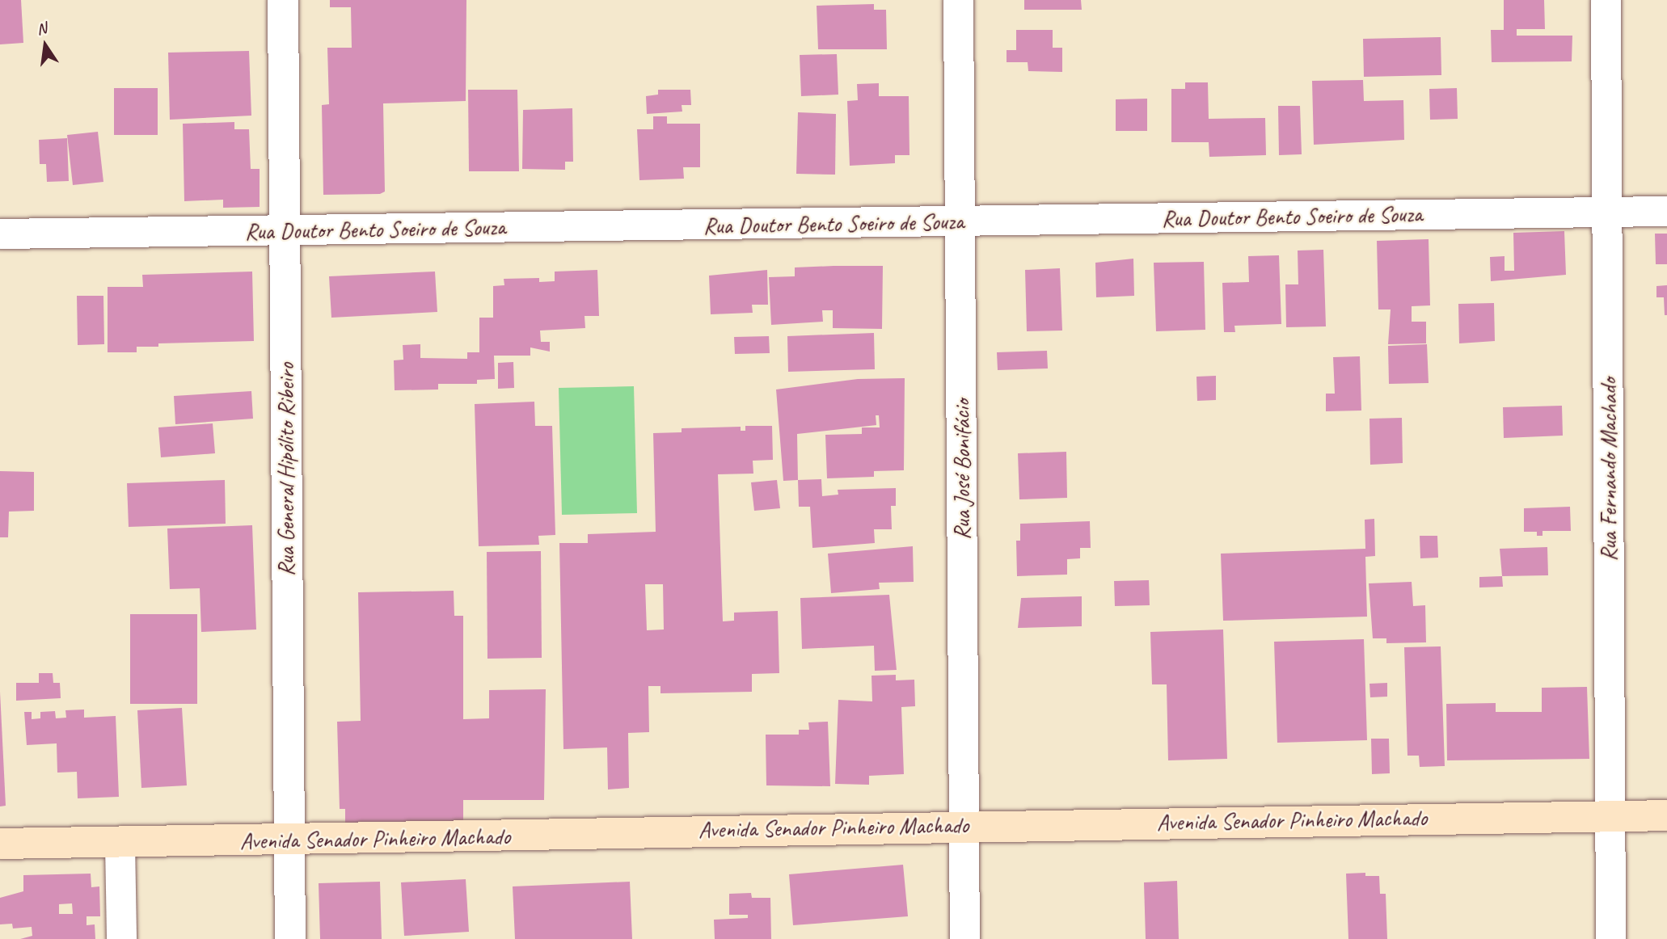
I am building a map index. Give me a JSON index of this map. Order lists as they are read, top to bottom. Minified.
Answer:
{"streets":{"main road":["Avenida Senador Pinheiro Machado"],"street":["Rua Doutor Bento Soeiro de Souza","Rua General Hipólito Ribeiro","Rua José Bonifácio","Rua Fernando Machado"]},"crossings":[["Rua Doutor Bento Soeiro de Souza","Rua General Hipólito Ribeiro"],["Rua Doutor Bento Soeiro de Souza","Rua José Bonifácio"],["Rua Doutor Bento Soeiro de Souza","Rua Fernando Machado"],["Rua General Hipólito Ribeiro","Avenida Senador Pinheiro Machado"],["Rua José Bonifácio","Avenida Senador Pinheiro Machado"],["Rua Fernando Machado","Avenida Senador Pinheiro Machado"]],"north":"top"}
